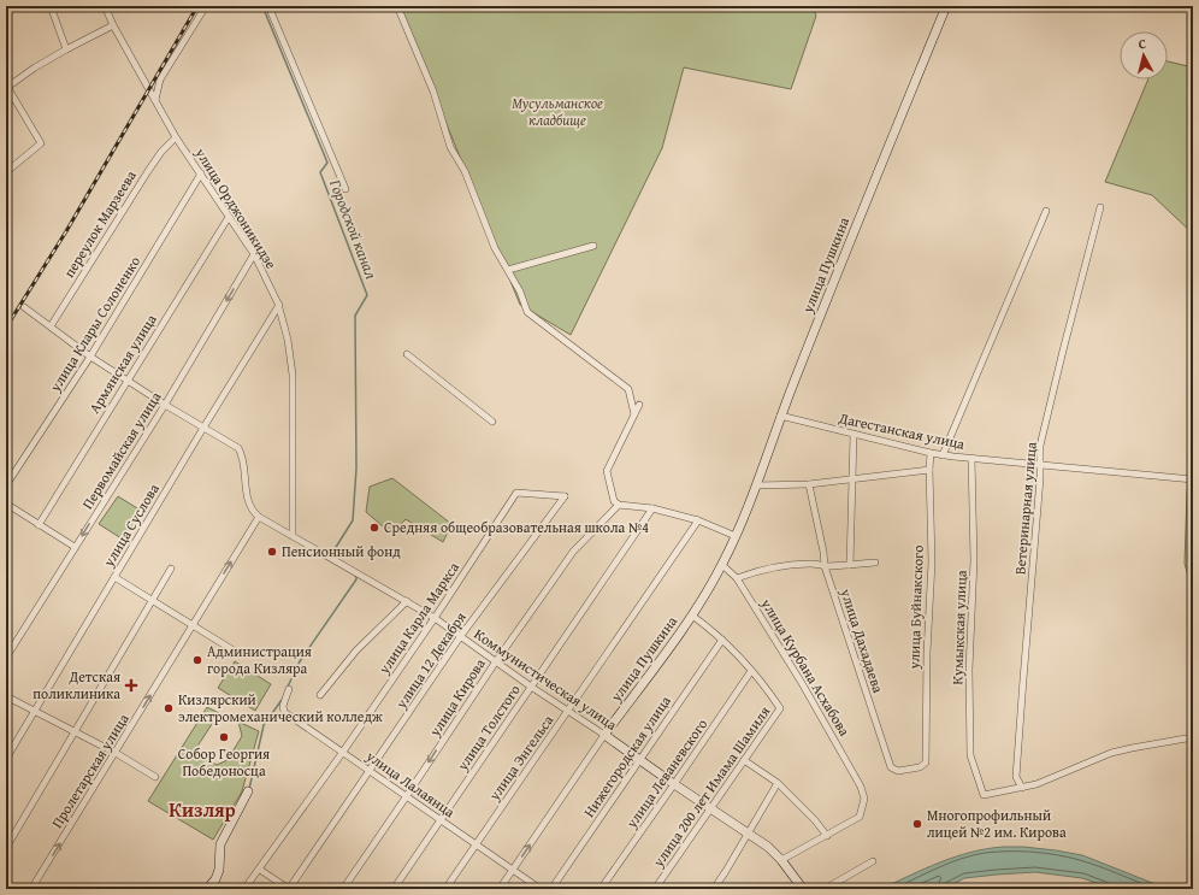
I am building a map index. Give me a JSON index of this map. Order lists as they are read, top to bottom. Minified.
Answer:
{"streets":{"street":["улица Орджоникидзе","переулок Марзеева","улица Пушкина","улица Клары Солоненко","Армянская улица","Дагестанская улица","Первомайская улица","Ветеринарная улица","улица Суслова","улица Буйнакского","улица Карла Маркса","Кумыкская улица","улица Дахадаева","улица 12 Декабря","улица Курбана Асхабова","Коммунистическая улица","улица Кирова","улица Толстого","Нижегородская улица","улица Энгельса","Пролетарская улица","улица Леваневского","улица Лалаянца","улица 200 лет Имама Шамиля"]},"crossings":[["улица Орджоникидзе","переулок Марзеева"],["улица Орджоникидзе","улица Клары Солоненко"],["улица Орджоникидзе","Армянская улица"],["улица Орджоникидзе","Первомайская улица"],["улица Орджоникидзе","улица Суслова"],["улица Орджоникидзе","Коммунистическая улица"],["улица Пушкина","Дагестанская улица"],["улица Пушкина","улица Курбана Асхабова"],["улица Пушкина","Коммунистическая улица"],["улица Пушкина","улица Лалаянца"],["улица Пушкина","улица 200 лет Имама Шамиля"],["Дагестанская улица","Ветеринарная улица"],["Дагестанская улица","улица Буйнакского"],["Дагестанская улица","Кумыкская улица"],["Ветеринарная улица","Кумыкская улица"],["улица Буйнакского","улица Дахадаева"],["улица Карла Маркса","улица 12 Декабря"],["улица Карла Маркса","Коммунистическая улица"],["улица Карла Маркса","улица Лалаянца"],["улица 12 Декабря","Коммунистическая улица"],["улица 12 Декабря","улица Лалаянца"],["Коммунистическая улица","улица Кирова"],["Коммунистическая улица","улица Толстого"],["Коммунистическая улица","Нижегородская улица"],["Коммунистическая улица","улица Энгельса"],["Коммунистическая улица","Пролетарская улица"],["Коммунистическая улица","улица Леваневского"],["Коммунистическая улица","улица 200 лет Имама Шамиля"],["улица Кирова","улица Лалаянца"],["улица Толстого","улица Лалаянца"],["Нижегородская улица","улица 200 лет Имама Шамиля"],["улица Энгельса","улица Лалаянца"],["улица Леваневского","улица 200 лет Имама Шамиля"]],"one_way":["Первомайская улица"],"districts":["Кизляр"],"water":["Городской канал"],"parks":["Мусульманское кладбище"],"places":{"other":["Средняя общеобразовательная школа №4","Пенсионный фонд","Администрация города Кизляра","Кизлярский электромеханический колледж","Собор Георгия Победоносца","Многопрофильный лицей №2 им. Кирова"],"health":["Детская поликлиника"]},"north":"top"}
